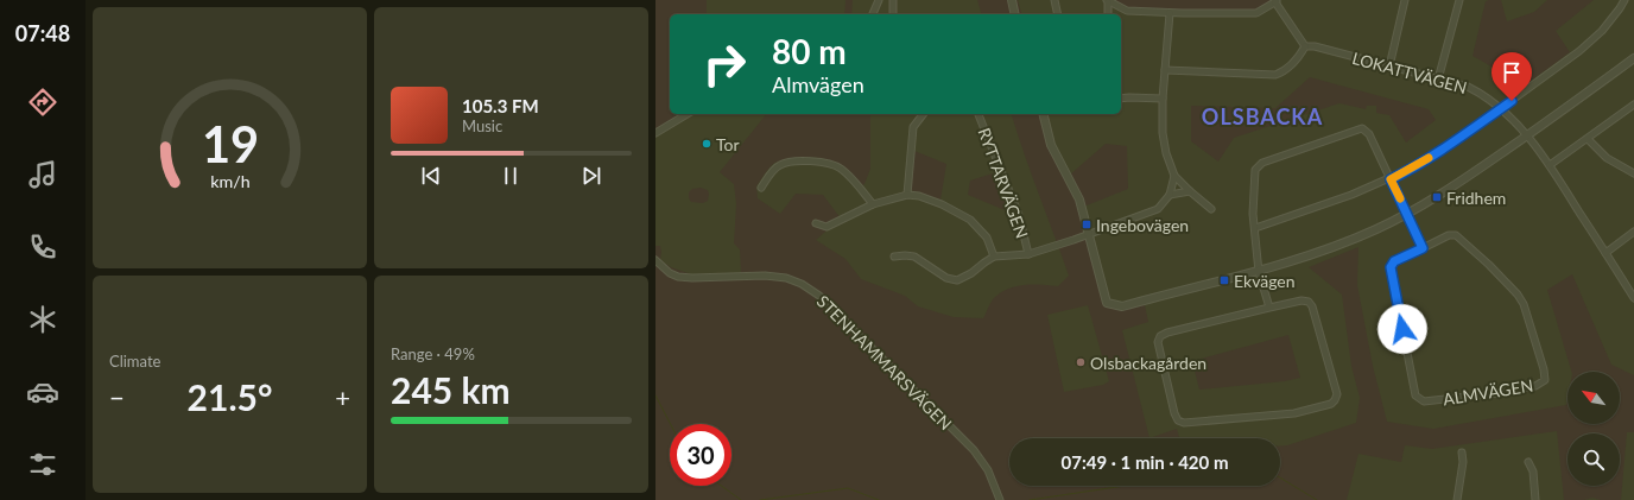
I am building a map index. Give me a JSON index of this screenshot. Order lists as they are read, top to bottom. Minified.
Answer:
{"streets":{"street":["LOKATTVÄGEN","RYTTARVÄGEN","STENHAMMARSVÄGEN","ALMVÄGEN"]},"districts":["OLSBACKA"],"places":{"other":["Tor","Olsbackagården"],"transit":["Fridhem","Ingebovägen","Ekvägen"]},"north":"top left","page":{"tabs":"07:48","turn":["80 m","Almvägen"],"song":["105.3 FM","Music"],"tile":["Climate",["Range · 49%","245 km"]],"heat":["−","21.5°","+"],"limit":"30","trip":"07:49 · 1 min · 420 m","gauge":["19","km/h"]}}
